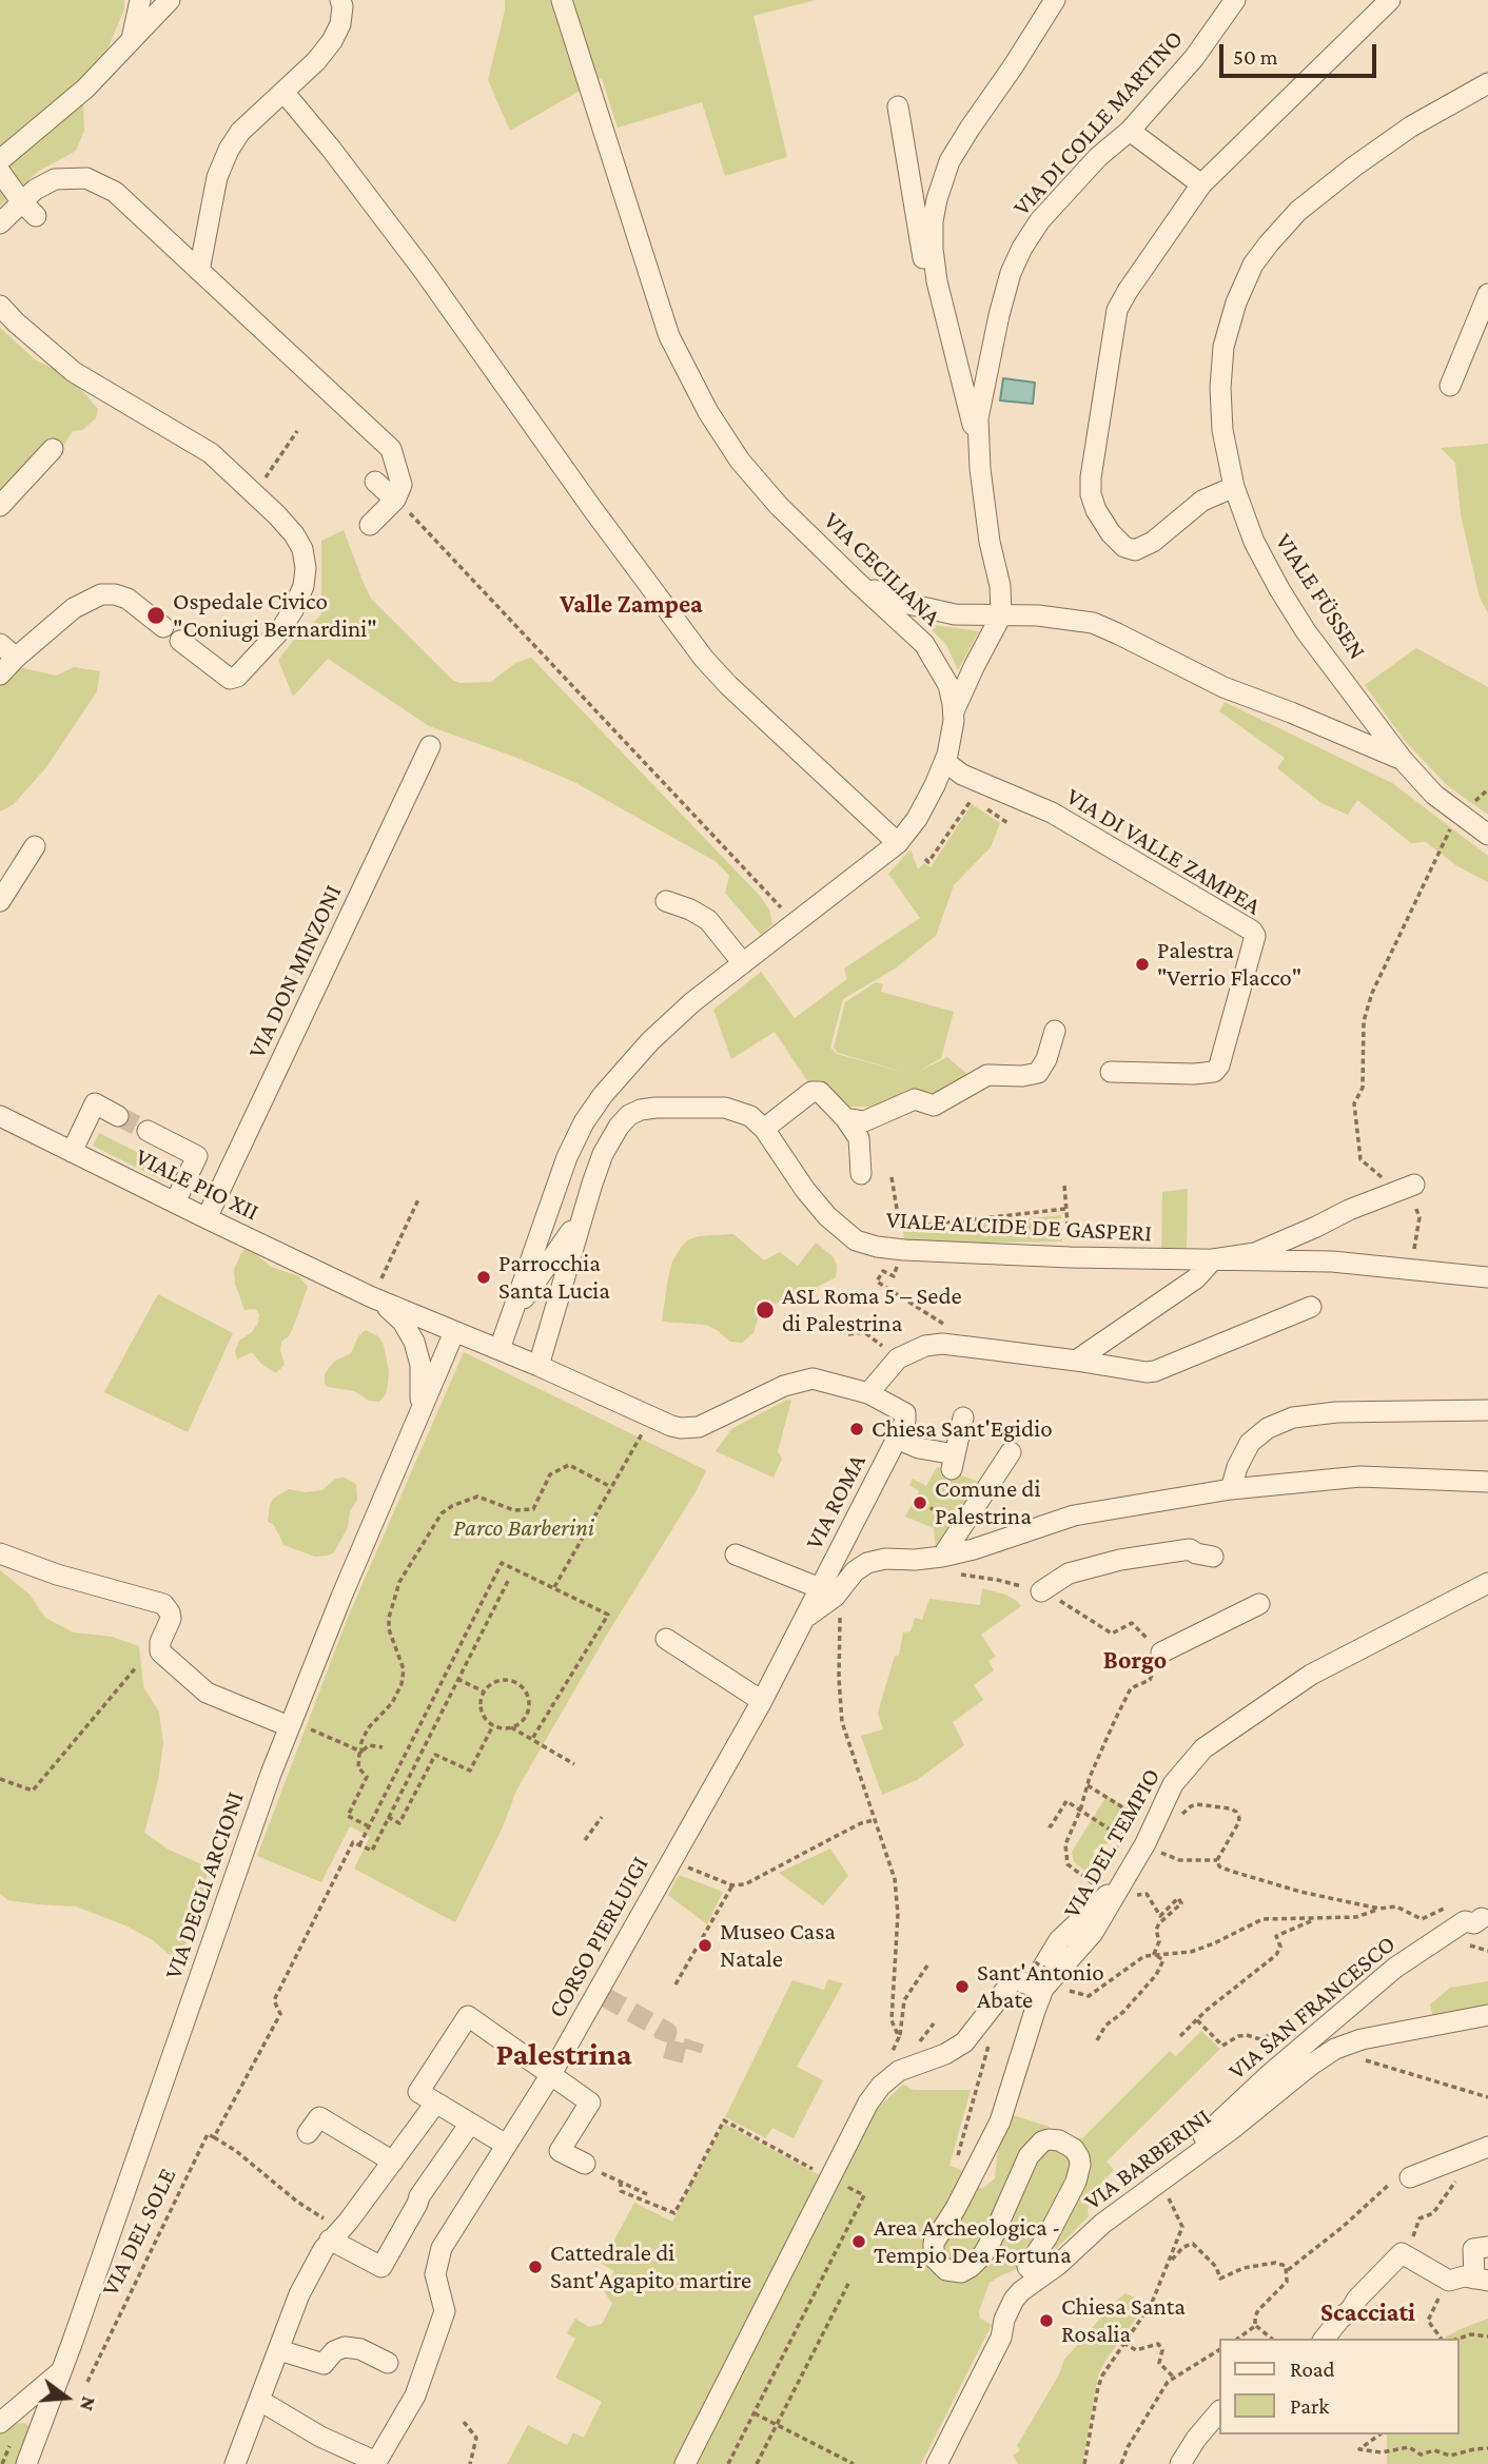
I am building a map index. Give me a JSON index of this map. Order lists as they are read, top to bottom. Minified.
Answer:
{"streets":{"street":["VIA DI COLLE MARTINO","VIA CECILIANA","VIALE FÜSSEN","VIA DI VALLE ZAMPEA","VIA DON MINZONI","VIALE PIO XII","VIALE ALCIDE DE GASPERI","VIA ROMA","VIA DEL TEMPIO","VIA DEGLI ARCIONI","CORSO PIERLUIGI","VIA SAN FRANCESCO","VIA BARBERINI"],"path":["VIA DEL SOLE"]},"crossings":[["VIA DI COLLE MARTINO","VIALE FÜSSEN"],["VIA CECILIANA","VIALE FÜSSEN"],["VIA CECILIANA","VIA DI VALLE ZAMPEA"],["VIA DON MINZONI","VIALE PIO XII"],["VIALE PIO XII","VIA DEGLI ARCIONI"],["VIA DEL TEMPIO","VIA BARBERINI"],["VIA SAN FRANCESCO","VIA BARBERINI"]],"districts":["Valle Zampea","Borgo","Palestrina","Scacciati"],"parks":["Parco Barberini"],"places":["Ospedale Civico \"Coniugi Bernardini\"","Palestra \"Verrio Flacco\"","Parrocchia Santa Lucia","ASL Roma 5 – Sede di Palestrina","Chiesa Sant'Egidio","Comune di Palestrina","Museo Casa Natale","Sant'Antonio Abate","Area Archeologica - Tempio Dea Fortuna","Cattedrale di Sant'Agapito martire","Chiesa Santa Rosalia"],"legend":["Road","Park"],"scale_bar":"50 m","north":"right"}
